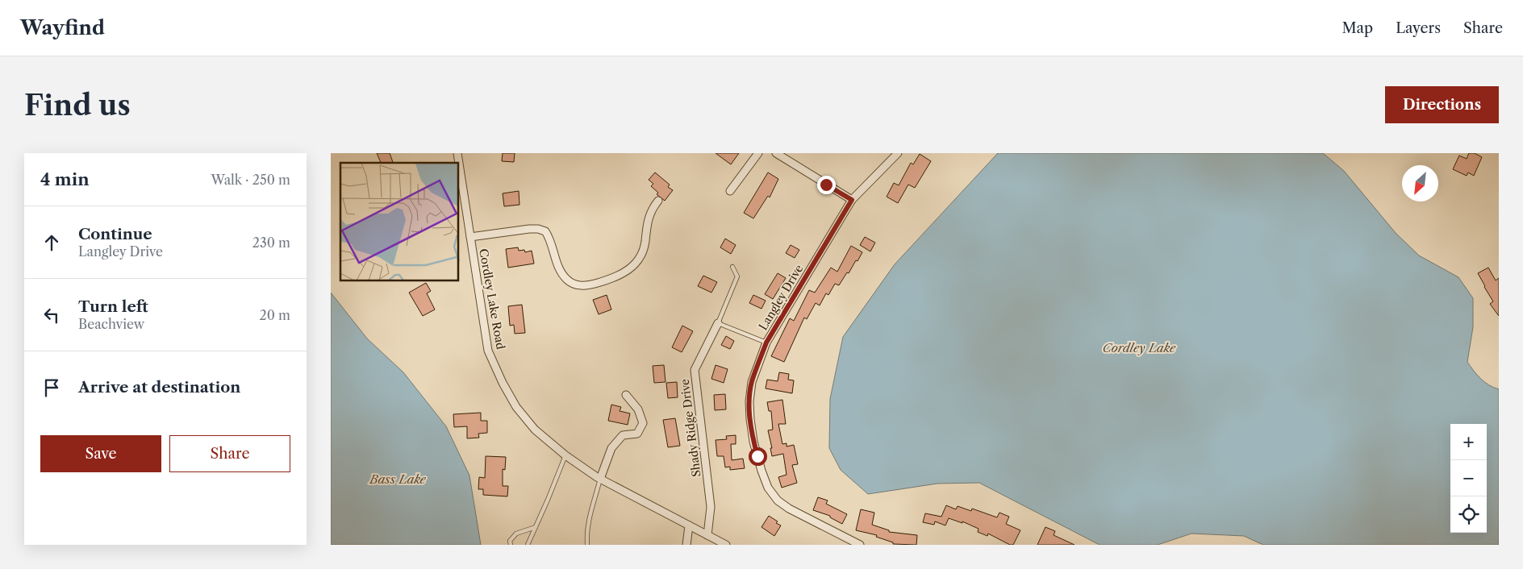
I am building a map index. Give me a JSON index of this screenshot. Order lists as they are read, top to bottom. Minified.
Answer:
{"streets":{"street":["Langley Drive","Cordley Lake Road","Shady Ridge Drive"]},"crossings":[["Cordley Lake Road","Shady Ridge Drive"]],"water":["Cordley Lake","Bass Lake"],"north":"bottom left","page":{"header":"Wayfind","nav":["Map","Layers","Share"],"buttons":["Directions",["Save","Share"]],"title":"Find us","heading":["4 min","Walk · 250 m"],"list":[["Continue","Langley Drive","230 m"],["Turn left","Beachview","20 m"],"Arrive at destination"],"map_buttons":["+","−"]}}
